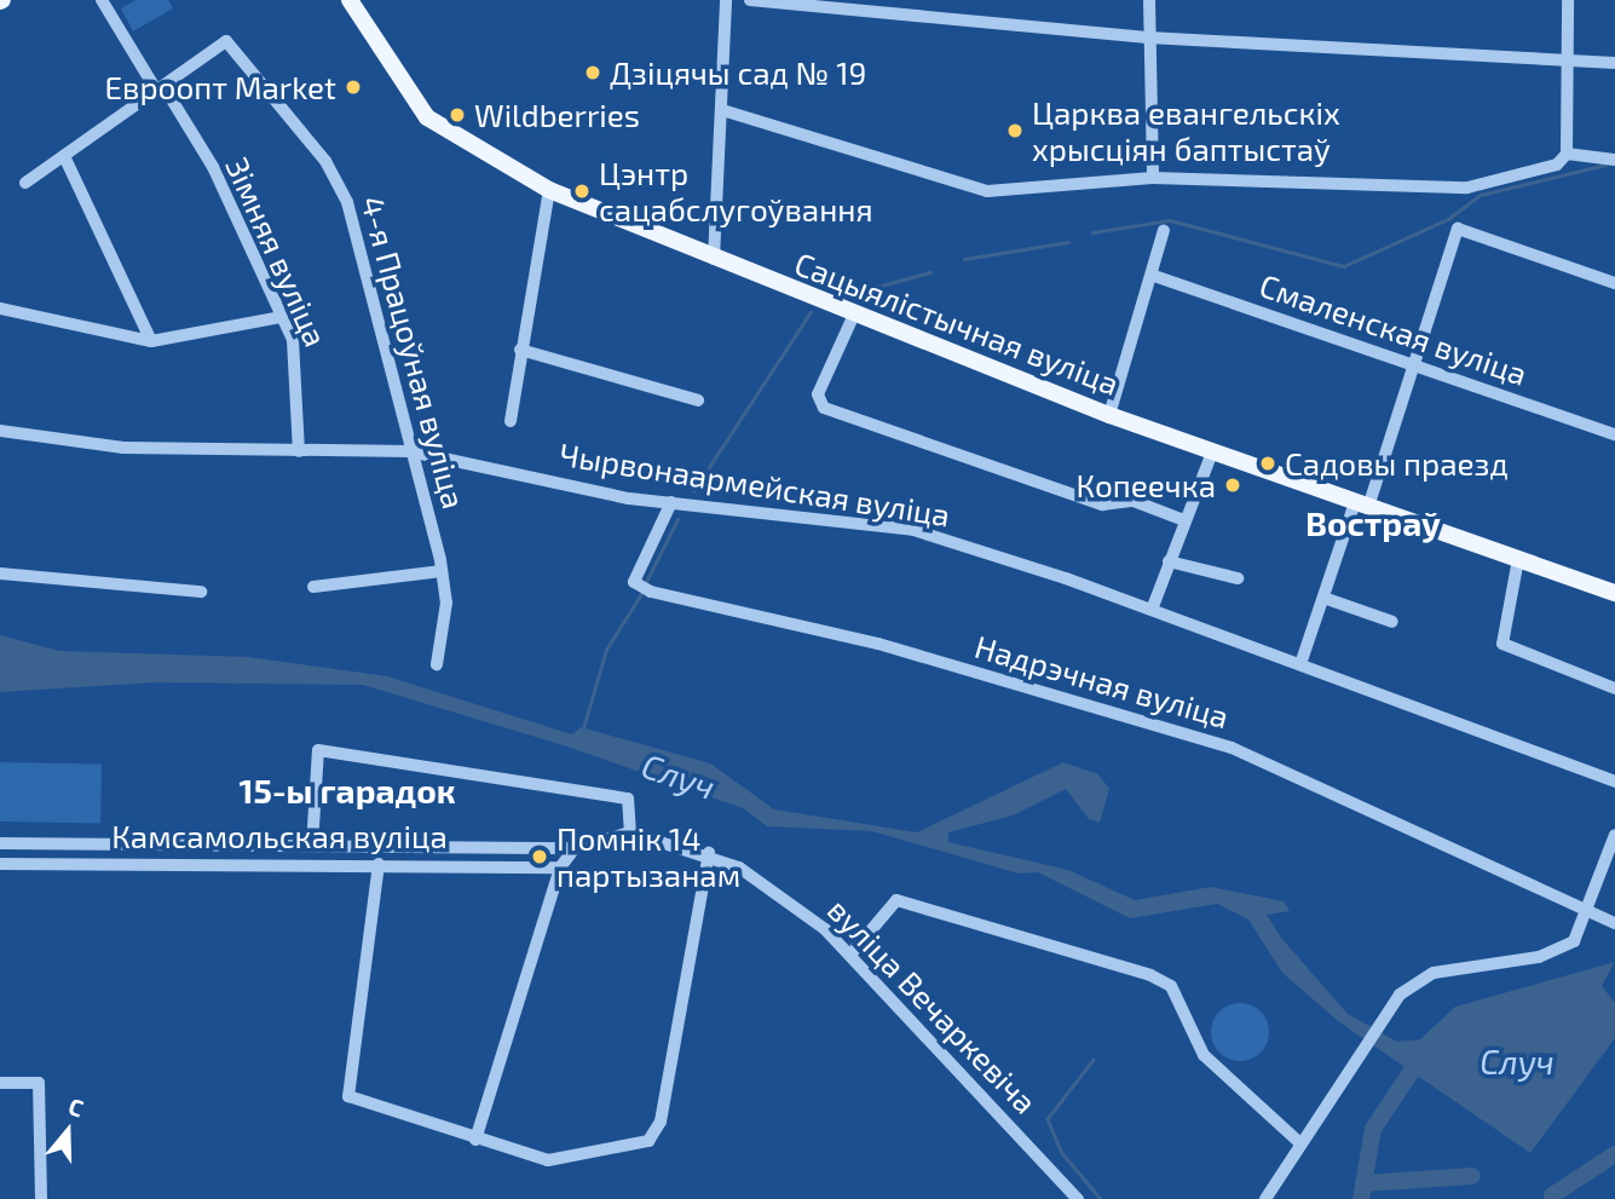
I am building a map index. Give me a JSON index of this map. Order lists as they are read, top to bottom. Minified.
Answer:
{"streets":{"main road":["Сацыялістычная вуліца"],"street":["Зімняя вуліца","Смаленская вуліца","4-я Працоўная вуліца","Чырвонаармейская вуліца","Надрэчная вуліца","Камсамольская вуліца","вуліца Вечаркевіча"]},"crossings":[["Зімняя вуліца","4-я Працоўная вуліца"],["Зімняя вуліца","Чырвонаармейская вуліца"],["4-я Працоўная вуліца","Чырвонаармейская вуліца"],["Чырвонаармейская вуліца","Надрэчная вуліца"],["Камсамольская вуліца","вуліца Вечаркевіча"]],"districts":["Востраў","15-ы гарадок"],"water":["Случ"],"places":["Дзіцячы сад № 19","Евроопт Market","Wildberries","Царква евангельскіх хрысціян баптыстаў","Цэнтр сацабслугоўвання","Садовы праезд","Копеечка","Помнік 14 партызанам"],"north":"top"}
